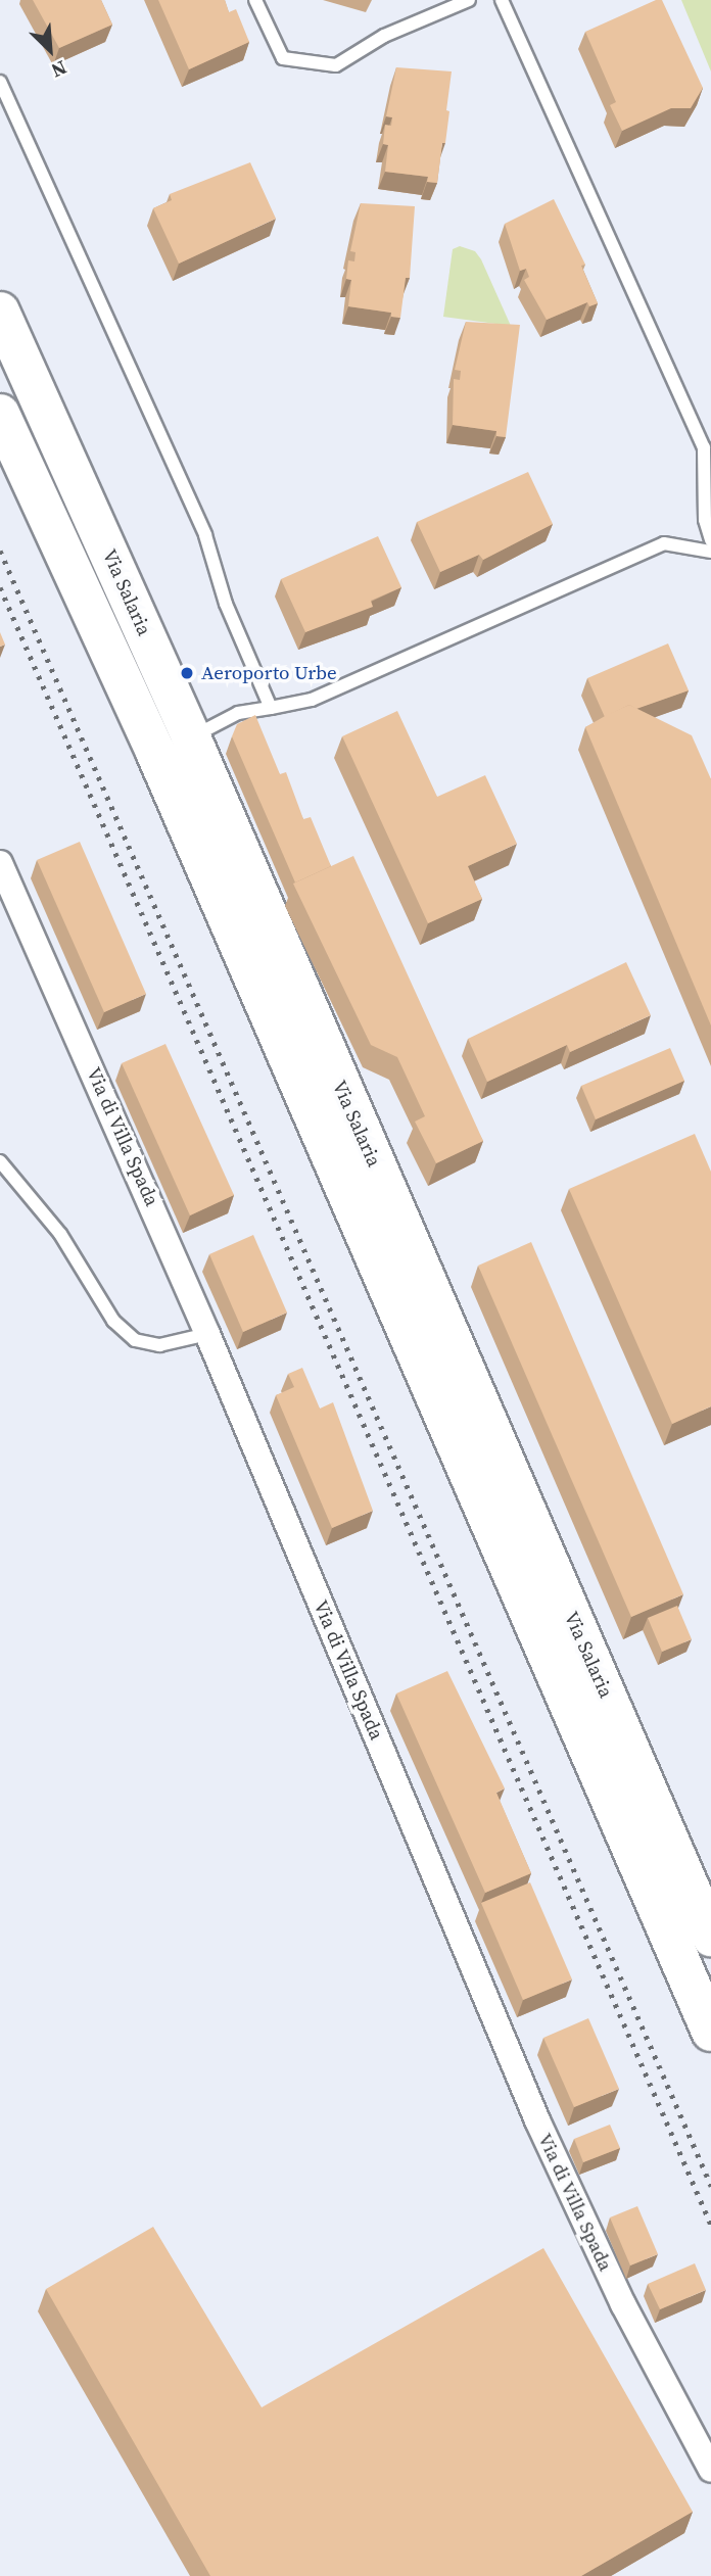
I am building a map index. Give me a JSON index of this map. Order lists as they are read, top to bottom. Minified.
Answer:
{"streets":{"main road":["Via Salaria"],"street":["Via di Villa Spada"]},"places":["Aeroporto Urbe"],"north":"bottom right"}
